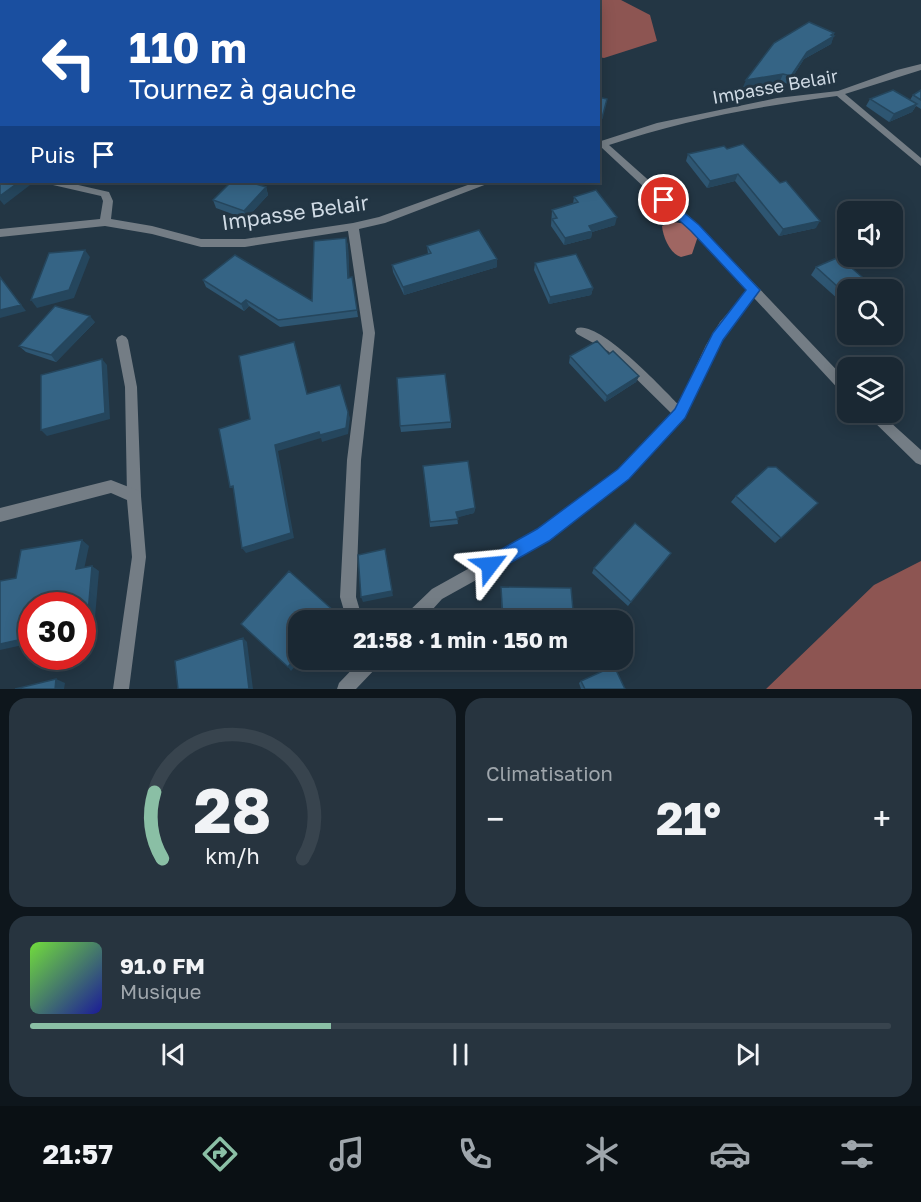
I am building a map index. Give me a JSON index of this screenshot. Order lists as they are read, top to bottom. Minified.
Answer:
{"streets":{"street":["Impasse Belair"]},"page":{"turn":["110 m","Tournez à gauche"],"then":"Puis","limit":"30","trip":"21:58 · 1 min · 150 m","tile":"Climatisation","heat":["−","21°","+"],"song":["91.0 FM","Musique"],"tabs":"21:57","gauge":["28","km/h"]}}
